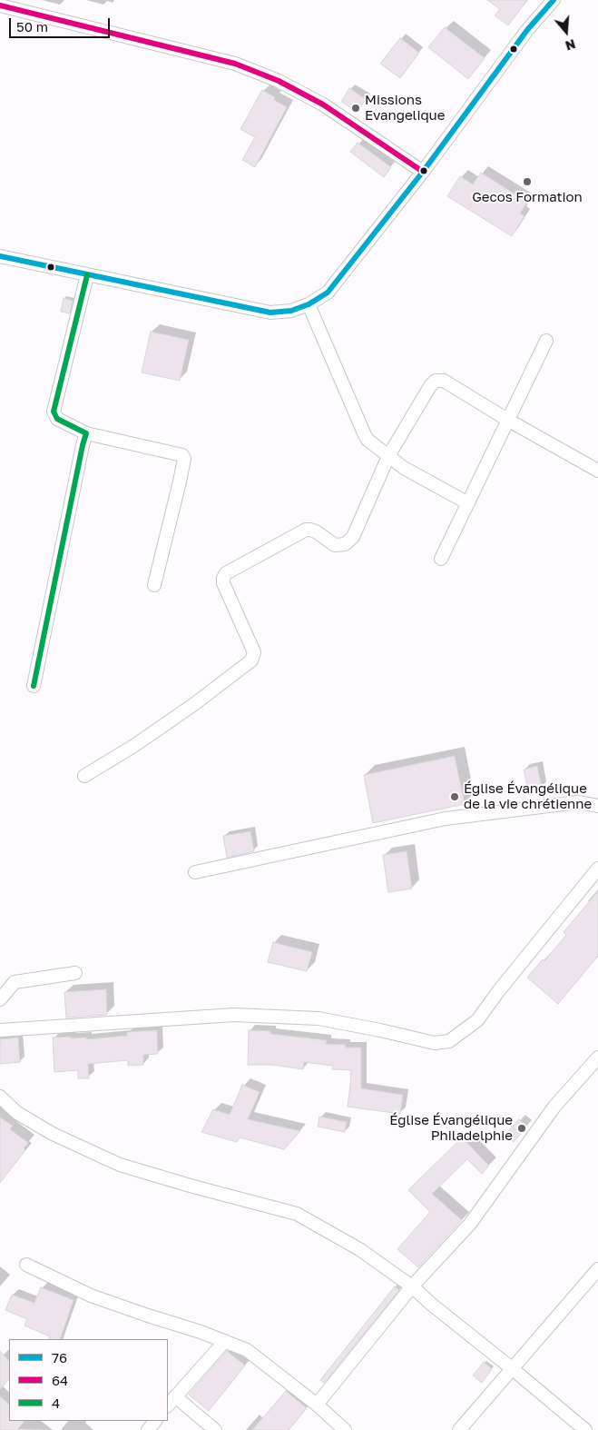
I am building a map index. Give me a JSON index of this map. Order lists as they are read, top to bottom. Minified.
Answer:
{"places":["Missions Evangelique","Gecos Formation","Église Évangélique de la vie chrétienne","Église Évangélique Philadelphie"],"lines":["transit line 76","transit line 64","transit line 4"],"legend":["76","64","4"],"scale_bar":"50 m","north":"bottom"}
